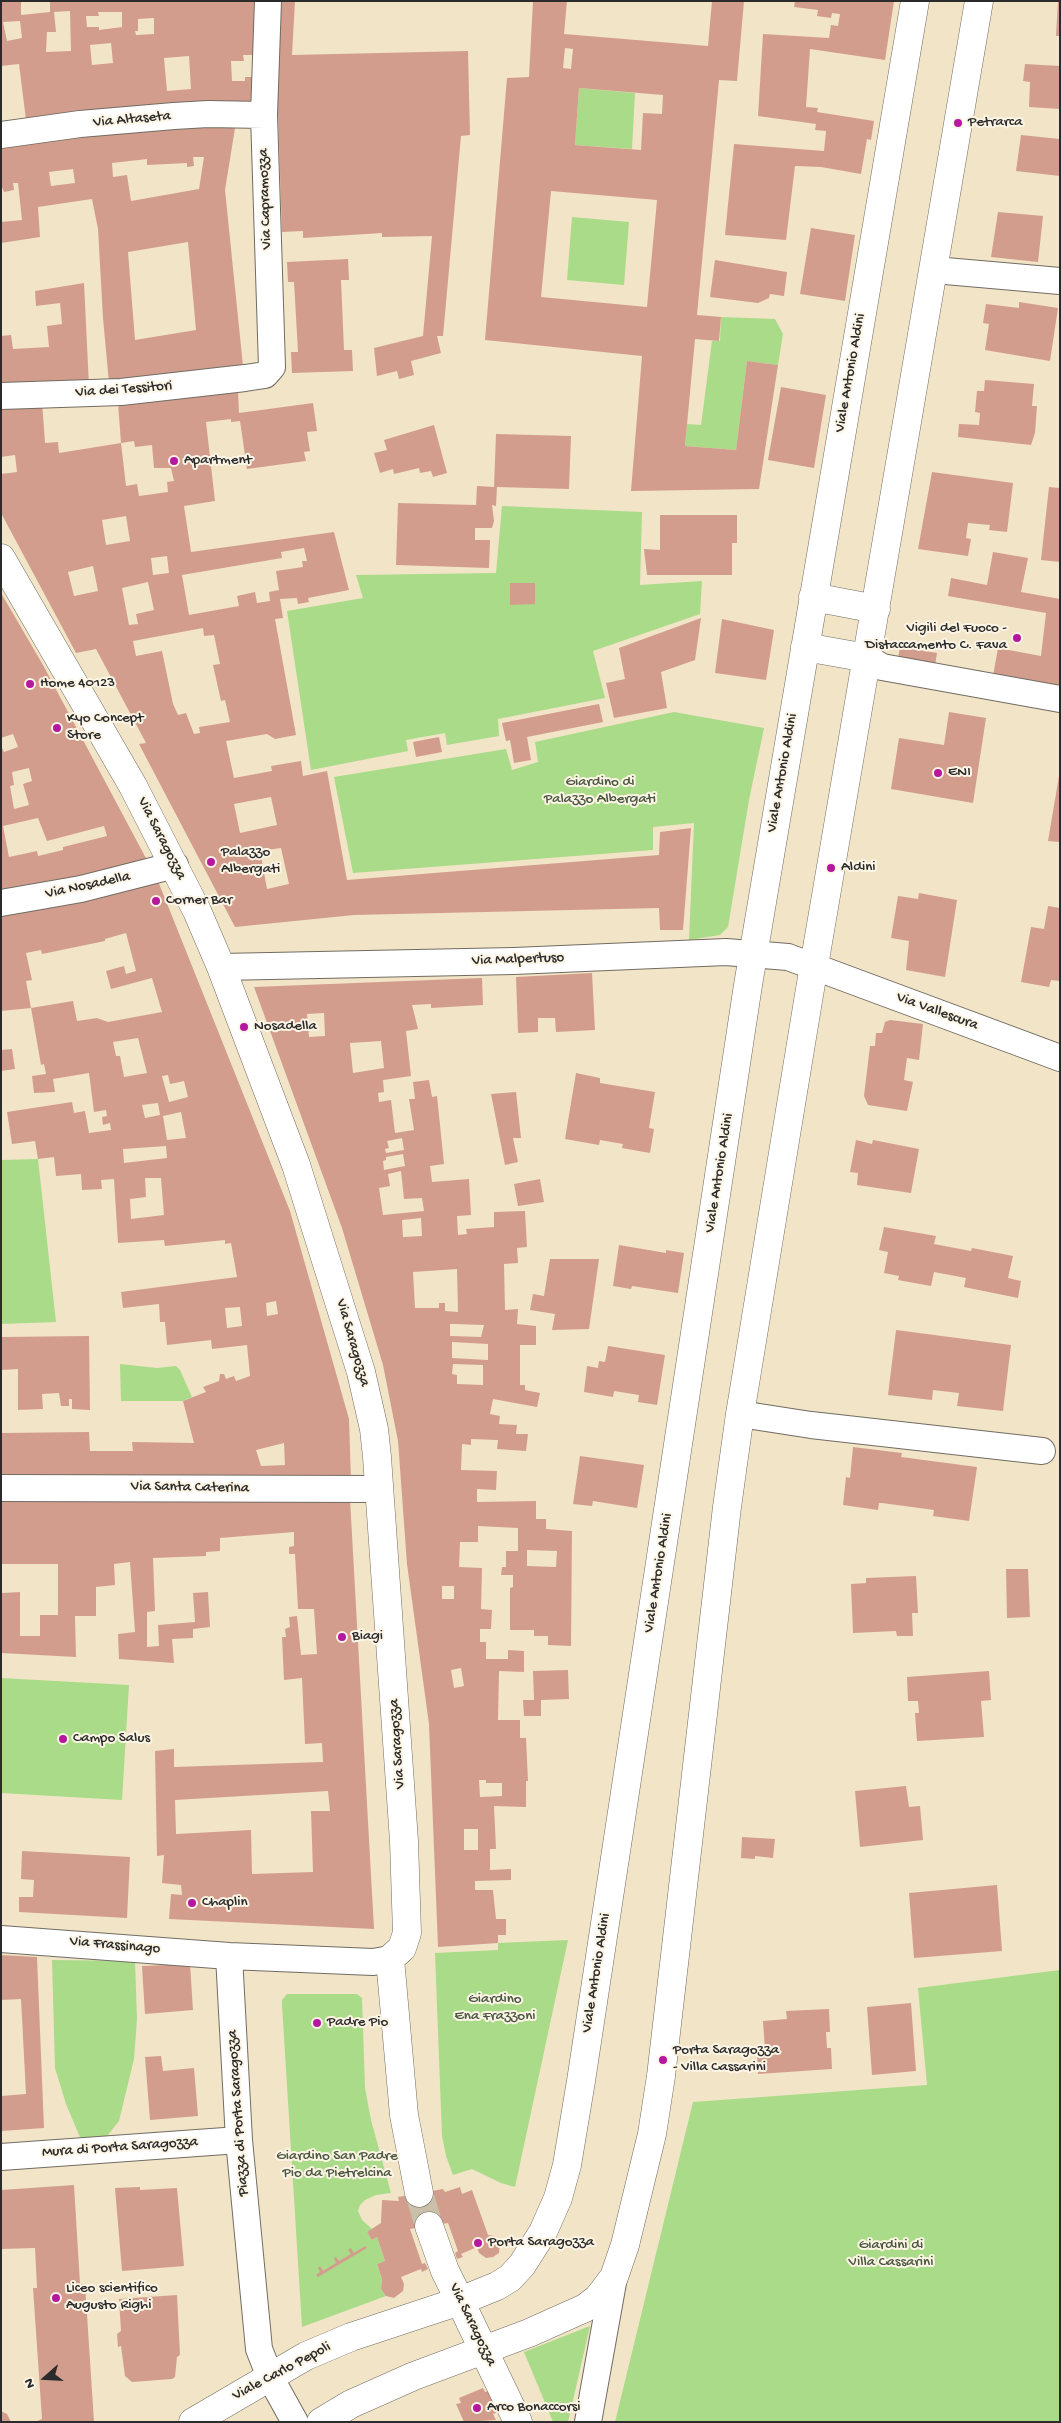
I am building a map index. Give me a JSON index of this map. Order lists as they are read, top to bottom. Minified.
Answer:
{"streets":{"main road":["Viale Antonio Aldini","Via Saragozza","Viale Carlo Pepoli"],"street":["Via Altaseta","Via Capramozza","Via dei Tessitori","Via Nosadella","Via Malpertuso","Via Vallescura","Via Santa Caterina","Via Frassinago","Piazza di Porta Saragozza","Mura di Porta Saragozza"]},"crossings":[["Via Altaseta","Via Capramozza"],["Via Capramozza","Via dei Tessitori"],["Viale Antonio Aldini","Via Saragozza"],["Viale Antonio Aldini","Via Malpertuso"],["Viale Antonio Aldini","Viale Carlo Pepoli"],["Via Saragozza","Via Nosadella"],["Via Saragozza","Via Malpertuso"],["Via Saragozza","Via Santa Caterina"],["Via Saragozza","Viale Carlo Pepoli"],["Via Malpertuso","Via Vallescura"],["Via Frassinago","Piazza di Porta Saragozza"],["Piazza di Porta Saragozza","Mura di Porta Saragozza"],["Piazza di Porta Saragozza","Viale Carlo Pepoli"]],"parks":["Giardino di Palazzo Albergati","Giardino Ena Frazzoni","Giardino San Padre Pio da Pietrelcina","Giardini di Villa Cassarini"],"places":["Petrarca","Apartment","Vigili del Fuoco - Distaccamento C. Fava","Home 40123","Kyo Concept Store","ENI","Palazzo Albergati","Aldini","Corner Bar","Nosadella","Biagi","Campo Salus","Chaplin","Padre Pio","Porta Saragozza - Villa Cassarini","Porta Saragozza","Liceo scientifico Augusto Righi","Arco Bonaccorsi"],"north":"left"}
